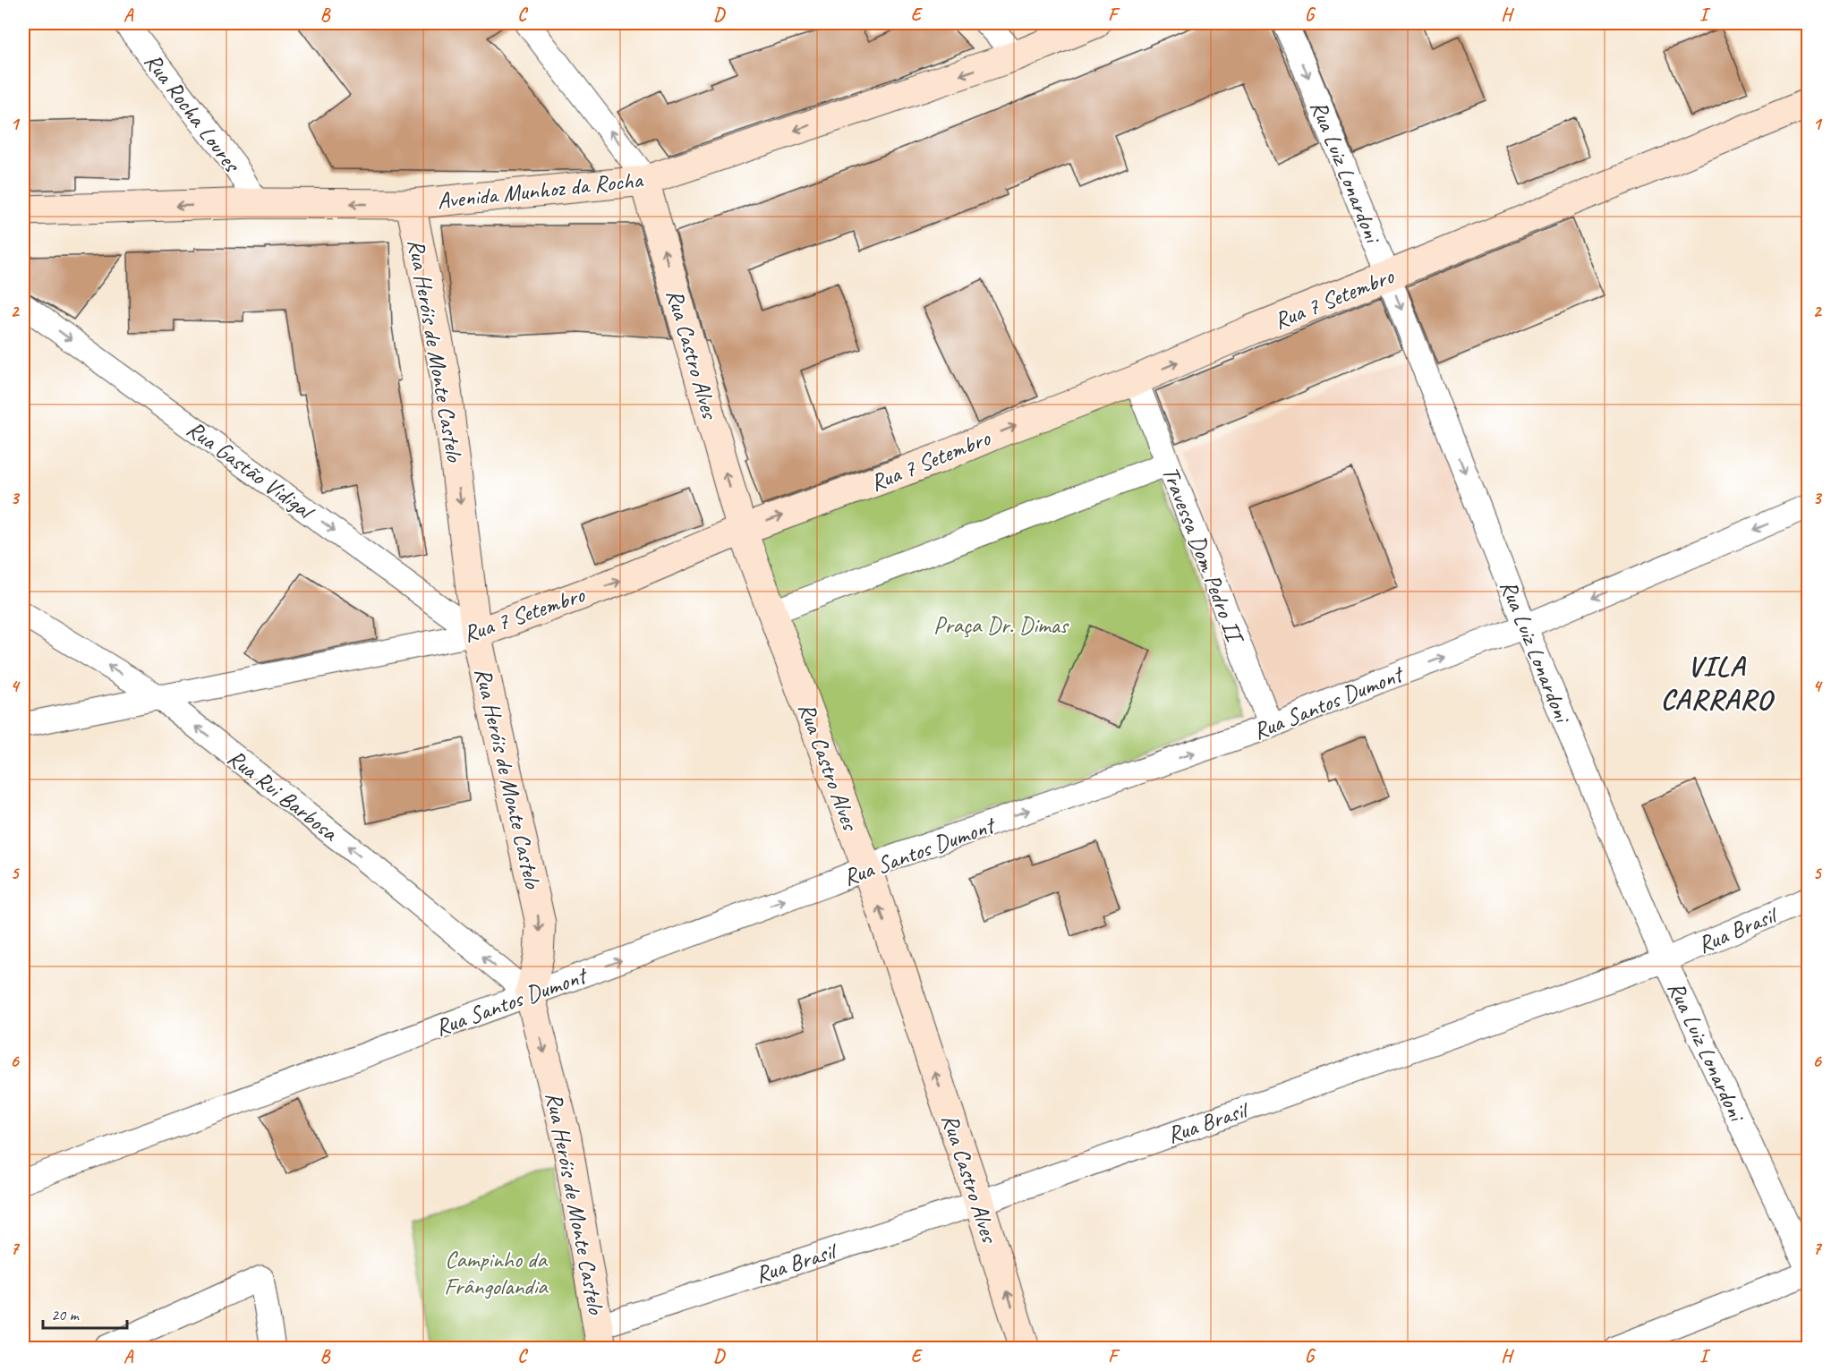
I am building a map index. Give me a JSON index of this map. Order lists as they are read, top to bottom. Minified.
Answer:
{"streets":{"main road":["Avenida Munhoz da Rocha","Rua 7 Setembro","Rua Heróis de Monte Castelo","Rua Castro Alves"],"street":["Rua Rocha Loures","Rua Luiz Lonardoni","Rua Gastão Vidigal","Travessa Dom Pedro II","Rua Santos Dumont","Rua Rui Barbosa","Rua Brasil"]},"crossings":[["Rua Rocha Loures","Avenida Munhoz da Rocha"],["Rua Luiz Lonardoni","Rua 7 Setembro"],["Rua Luiz Lonardoni","Rua Santos Dumont"],["Rua Luiz Lonardoni","Rua Brasil"],["Avenida Munhoz da Rocha","Rua Heróis de Monte Castelo"],["Avenida Munhoz da Rocha","Rua Castro Alves"],["Rua 7 Setembro","Rua Heróis de Monte Castelo"],["Rua 7 Setembro","Rua Castro Alves"],["Rua 7 Setembro","Rua Gastão Vidigal"],["Rua 7 Setembro","Travessa Dom Pedro II"],["Rua 7 Setembro","Rua Rui Barbosa"],["Rua Heróis de Monte Castelo","Rua Gastão Vidigal"],["Rua Heróis de Monte Castelo","Rua Santos Dumont"],["Rua Heróis de Monte Castelo","Rua Rui Barbosa"],["Rua Heróis de Monte Castelo","Rua Brasil"],["Rua Castro Alves","Rua Santos Dumont"],["Rua Castro Alves","Rua Brasil"],["Travessa Dom Pedro II","Rua Santos Dumont"],["Rua Santos Dumont","Rua Rui Barbosa"]],"one_way":["Rua Luiz Lonardoni","Avenida Munhoz da Rocha","Rua 7 Setembro","Rua Heróis de Monte Castelo","Rua Castro Alves","Rua Gastão Vidigal","Rua Rui Barbosa"],"districts":["VILA CARRARO"],"parks":["Praça Dr. Dimas","Campinho da Frângolandia"],"scale_bar":"20 m","grid":{"columns":["A","B","C","D","E","F","G","H","I"],"rows":["1","2","3","4","5","6","7"]}}
